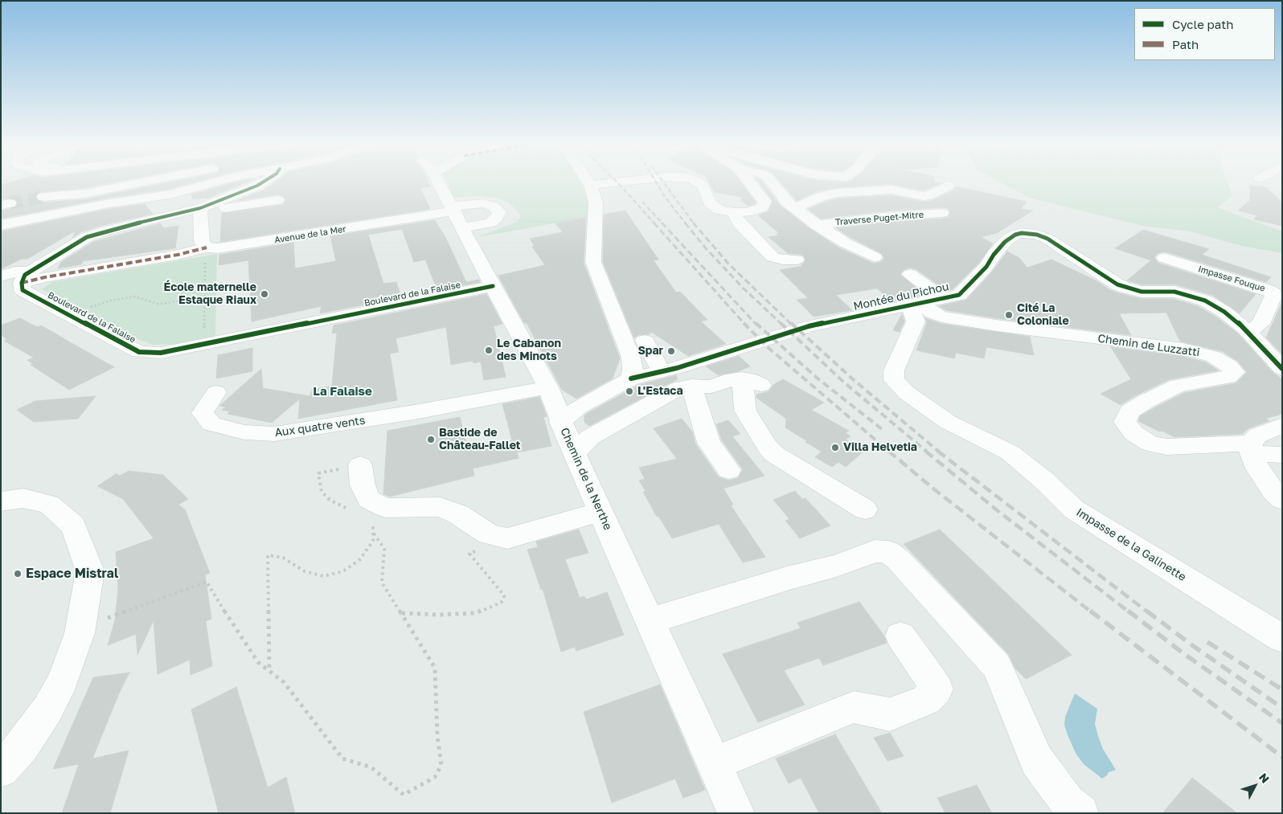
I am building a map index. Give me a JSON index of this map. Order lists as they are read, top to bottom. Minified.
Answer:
{"streets":{"street":["Traverse Puget-Mitre","Avenue de la Mer","Impasse Fouque","Boulevard de la Falaise","Montée du Pichou","Chemin de Luzzatti","Aux quatre vents","Chemin de la Nerthe","Impasse de la Galinette"]},"crossings":[["Avenue de la Mer","Boulevard de la Falaise"],["Impasse Fouque","Montée du Pichou"],["Montée du Pichou","Chemin de Luzzatti"],["Montée du Pichou","Chemin de la Nerthe"],["Montée du Pichou","Impasse de la Galinette"],["Chemin de Luzzatti","Impasse de la Galinette"]],"districts":["La Falaise"],"places":["École maternelle Estaque Riaux","Cité La Coloniale","Le Cabanon des Minots","Spar","L'Estaca","Bastide de Château-Fallet","Villa Helvetia","Espace Mistral"],"legend":["Cycle path","Path"],"north":"top right"}
